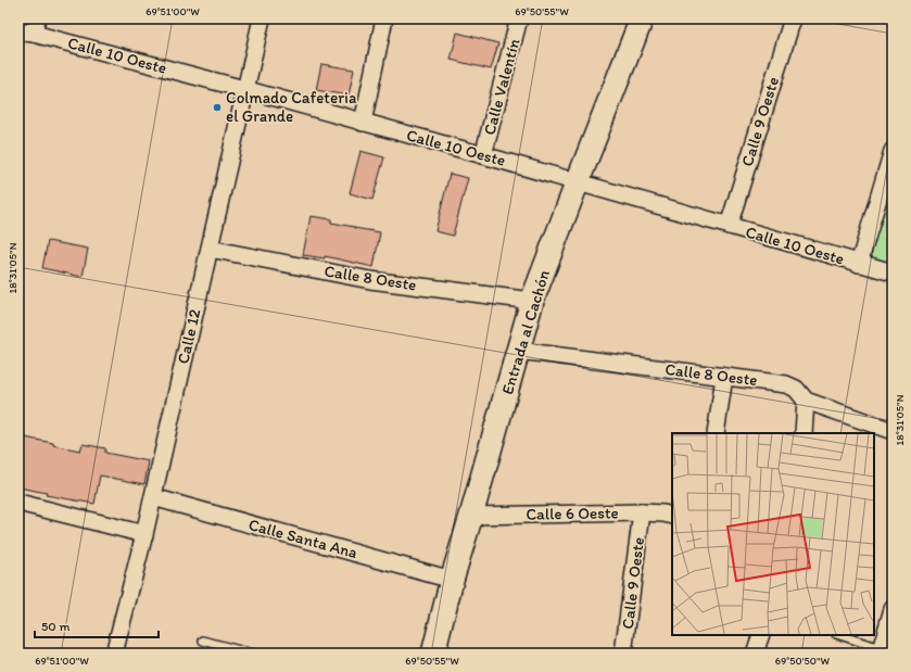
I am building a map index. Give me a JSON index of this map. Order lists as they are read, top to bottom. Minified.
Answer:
{"streets":{"street":["Calle 10 Oeste","Calle Valentín","Calle 9 Oeste","Calle 8 Oeste","Entrada al Cachón","Calle 12","Calle 6 Oeste","Calle Santa Ana"]},"crossings":[["Calle 10 Oeste","Calle Valentín"],["Calle 10 Oeste","Calle 9 Oeste"],["Calle 10 Oeste","Entrada al Cachón"],["Calle 10 Oeste","Calle 12"],["Calle 9 Oeste","Calle 6 Oeste"],["Calle 8 Oeste","Entrada al Cachón"],["Calle 8 Oeste","Calle 12"],["Entrada al Cachón","Calle 6 Oeste"],["Entrada al Cachón","Calle Santa Ana"],["Calle 12","Calle Santa Ana"]],"places":["Colmado Cafeteria el Grande"],"scale_bar":"50 m","coordinates":["69°51'00\"W","69°50'55\"W","18°31'05\"N","69°50'50\"W"]}
